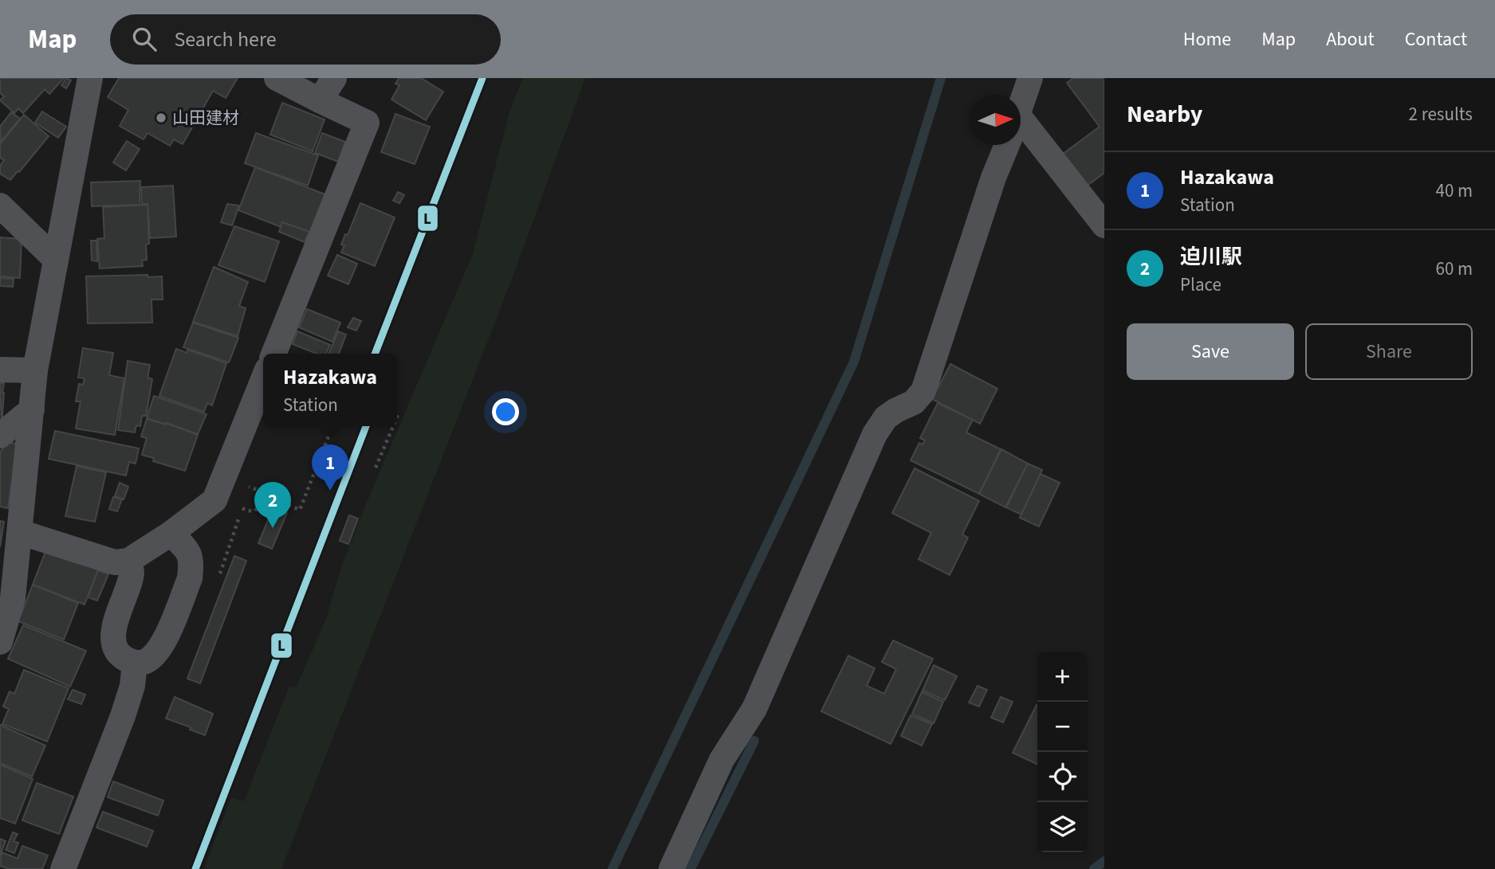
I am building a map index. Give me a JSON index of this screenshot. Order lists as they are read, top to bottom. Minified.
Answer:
{"places":["山田建材"],"lines":["transit line L"],"north":"right","page":{"header":"Map","search":"Search here","nav":["Home","Map","About","Contact"],"heading":["Nearby","2 results"],"list":[{"mark":"1","name":"Hazakawa","note":"Station","value":"40 m"},{"mark":"2","name":"迫川駅","note":"Place","value":"60 m"}],"buttons":["Save","Share"],"popup":["Hazakawa","Station"],"pins":["1","2"],"map_buttons":["+","−"]}}
